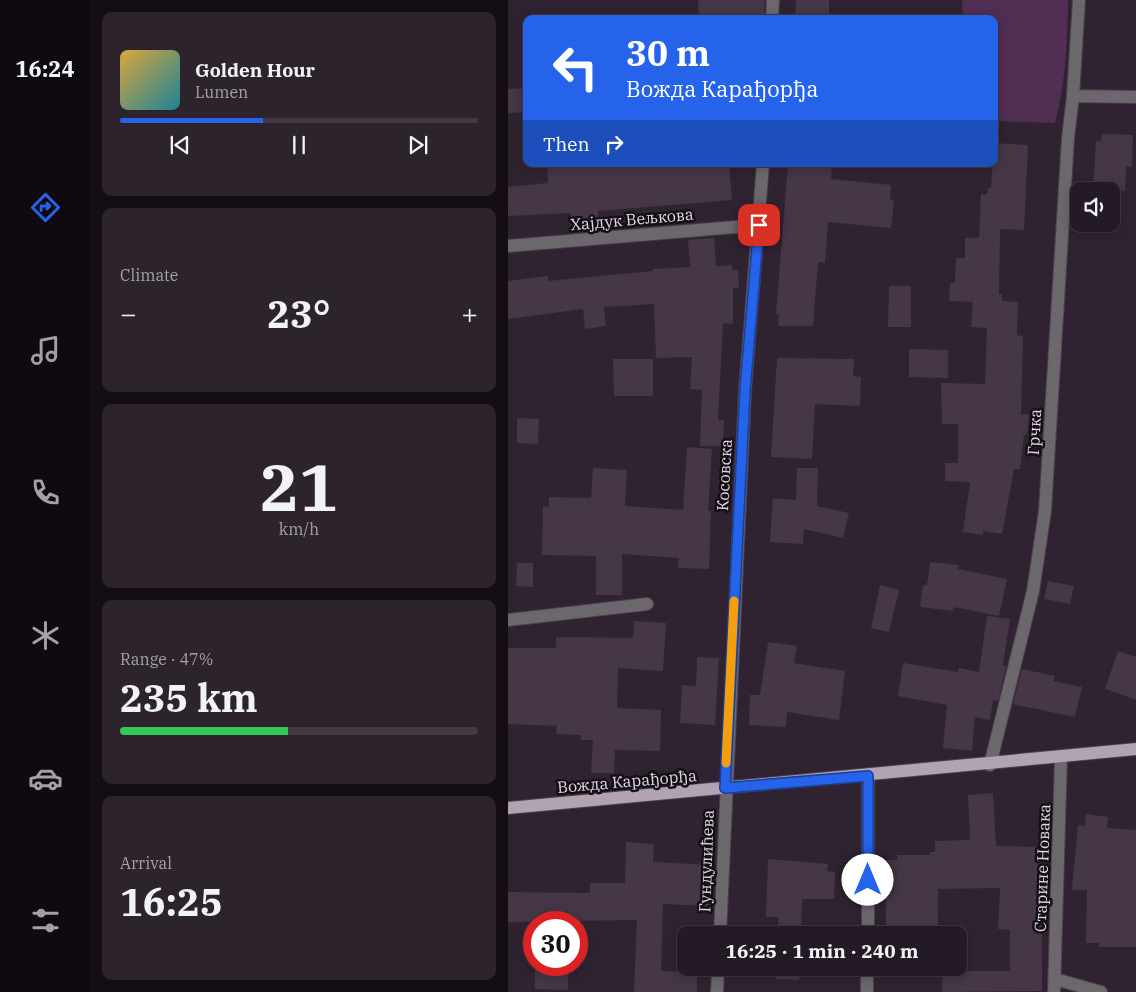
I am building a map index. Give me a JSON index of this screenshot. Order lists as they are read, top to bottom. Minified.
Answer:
{"streets":{"main road":["Вожда Карађорђа"],"street":["Хајдук Вељкова","Грчка","Косовска","Гундулићева","Старине Новака"]},"crossings":[["Хајдук Вељкова","Косовска"],["Грчка","Вожда Карађорђа"],["Косовска","Вожда Карађорђа"],["Косовска","Гундулићева"],["Вожда Карађорђа","Гундулићева"],["Вожда Карађорђа","Старине Новака"]],"page":{"tabs":"16:24","turn":["30 m","Вожда Карађорђа"],"song":["Golden Hour","Lumen"],"then":"Then","tile":["Climate",["21","km/h"],["Range · 47%","235 km"],["Arrival","16:25"]],"heat":["−","23°","+"],"limit":"30","trip":"16:25 · 1 min · 240 m"}}
